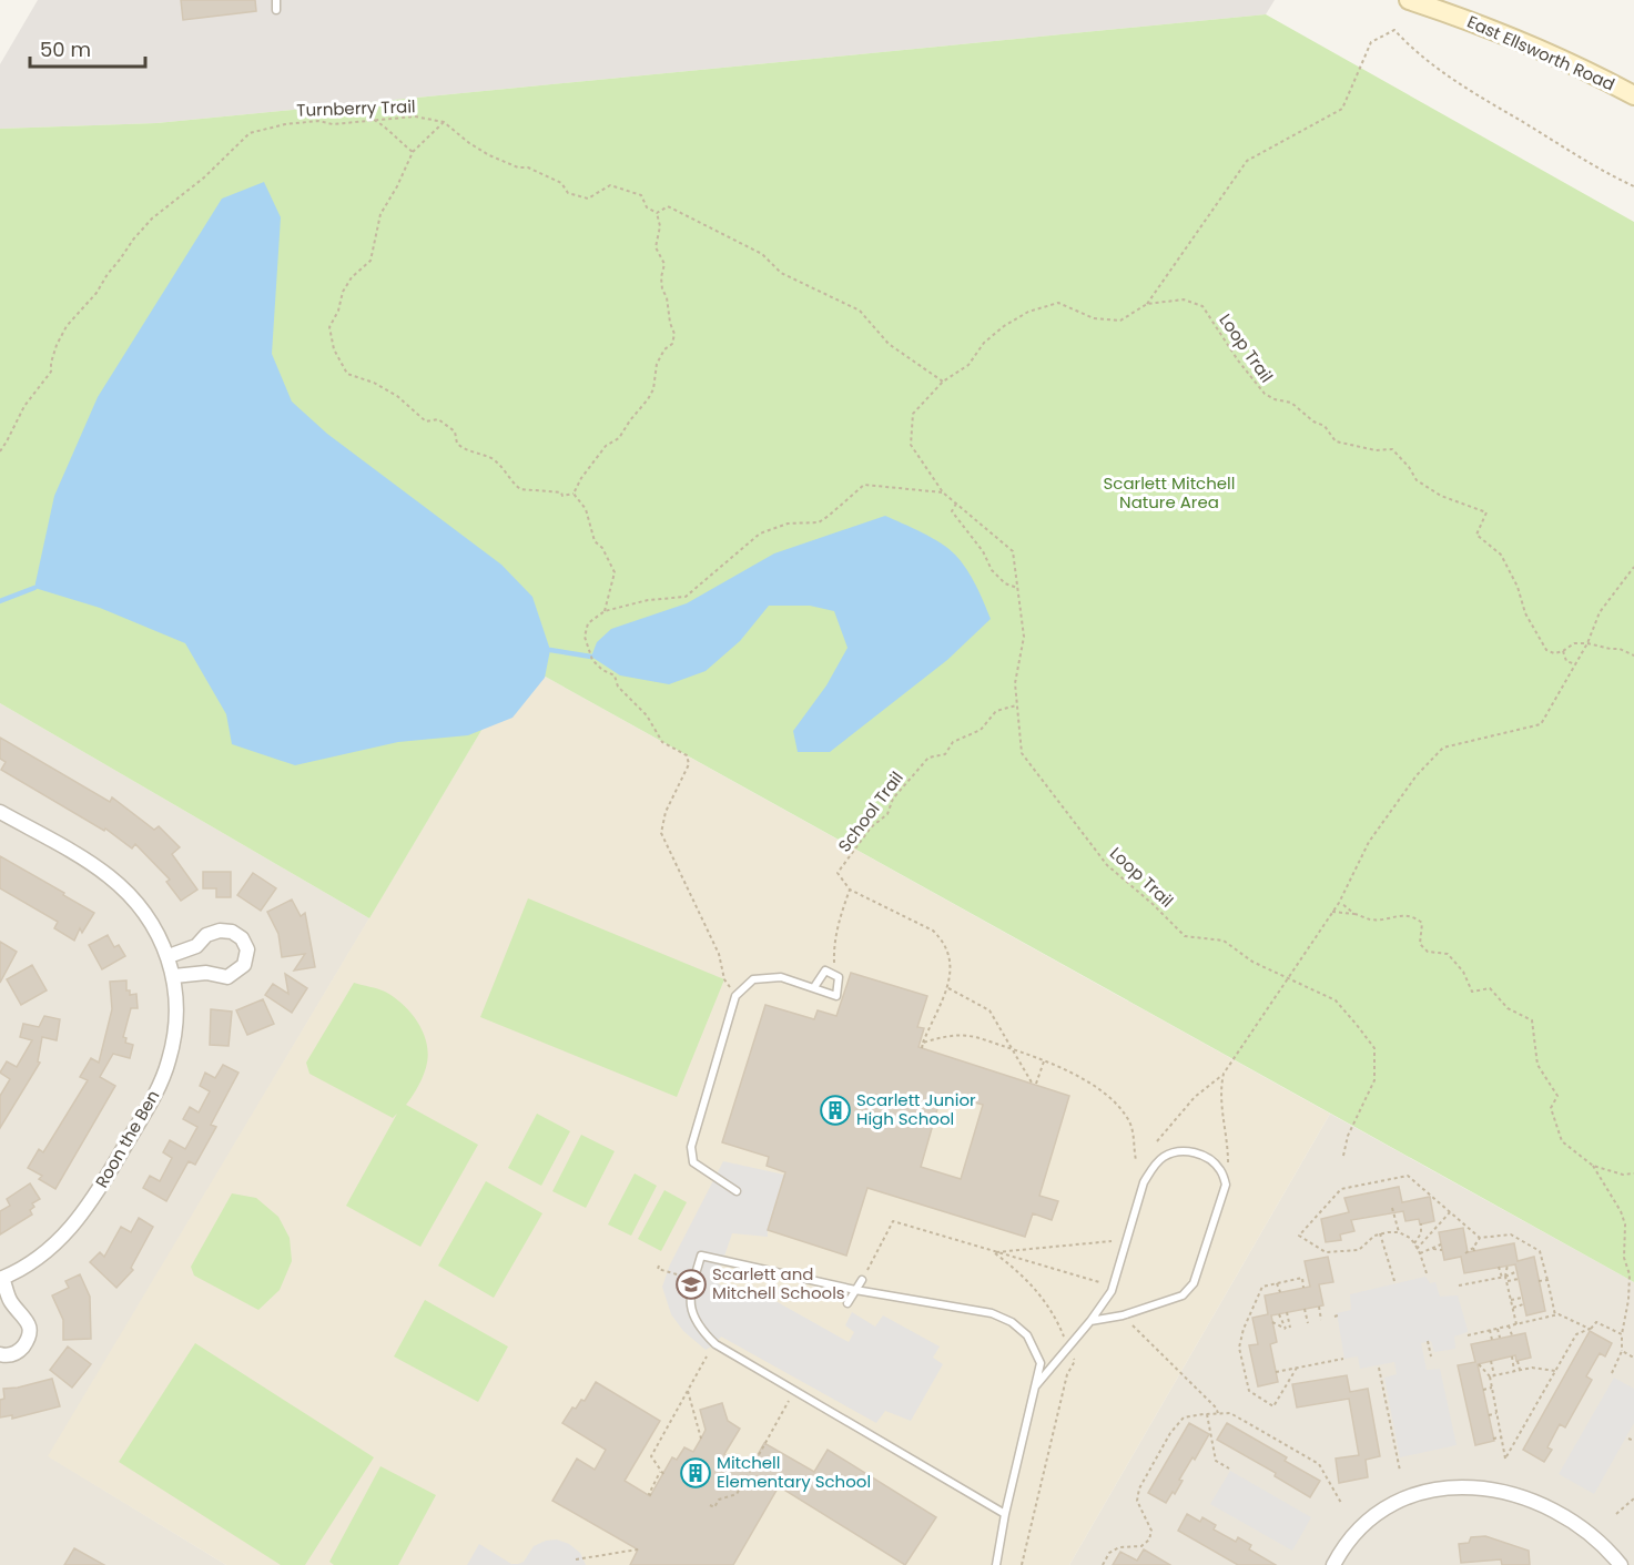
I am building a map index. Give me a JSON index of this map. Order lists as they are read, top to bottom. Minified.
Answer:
{"streets":{"main road":["East Ellsworth Road"],"street":["Roon the Ben"],"path":["Turnberry Trail","Loop Trail","School Trail"]},"crossings":[["Loop Trail","School Trail"]],"parks":["Scarlett Mitchell Nature Area"],"places":{"building":["Scarlett Junior High School","Mitchell Elementary School"],"school or university":["Scarlett and Mitchell Schools"]},"scale_bar":"50 m"}
